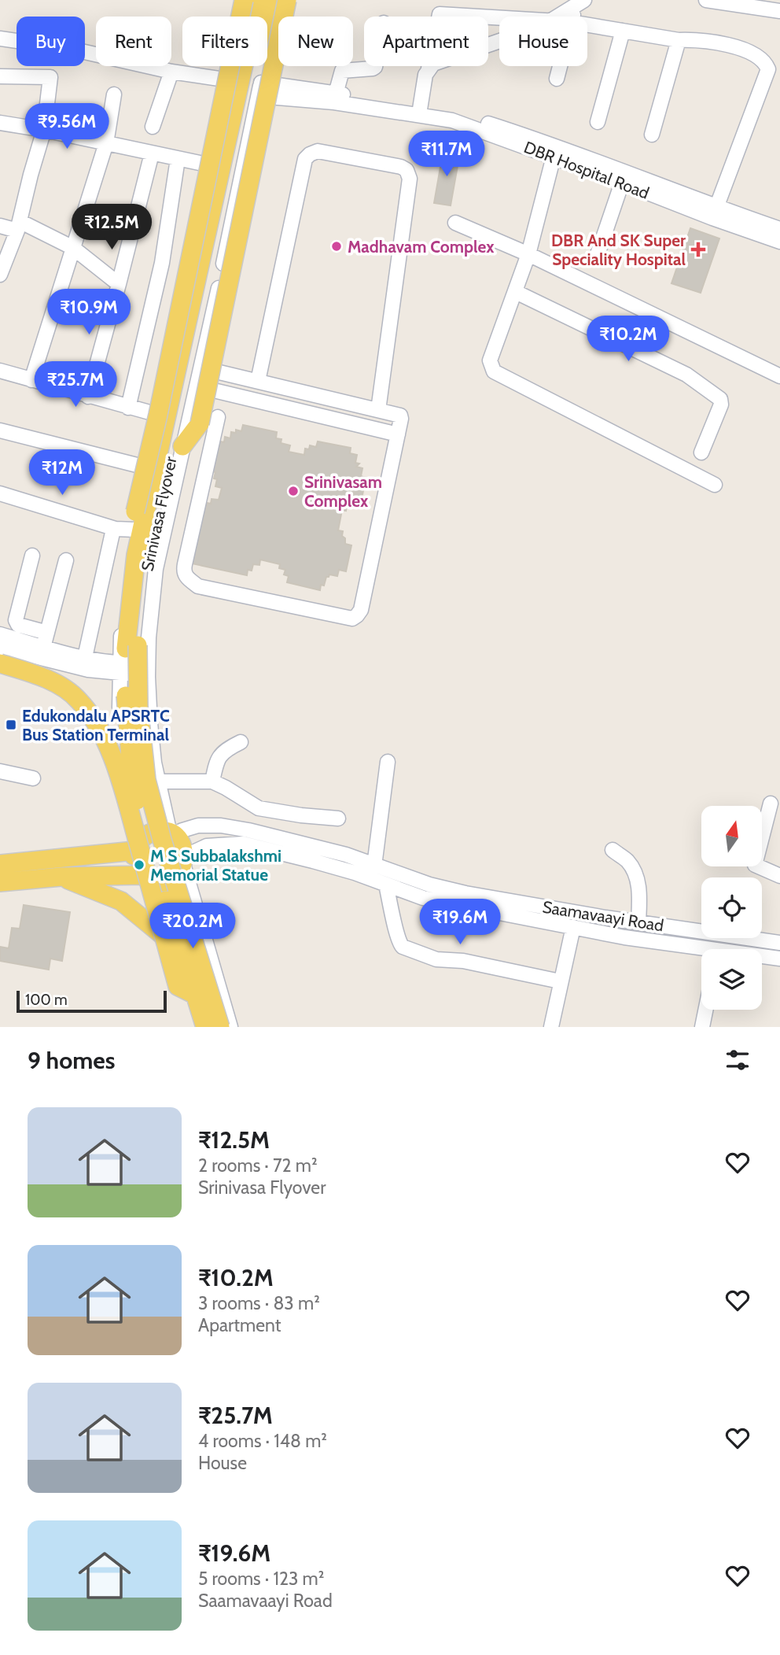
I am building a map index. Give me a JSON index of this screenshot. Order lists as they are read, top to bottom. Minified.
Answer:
{"streets":{"main road":["Srinivasa Flyover"],"street":["DBR Hospital Road","Saamavaayi Road"]},"places":{"other":["Madhavam Complex","Srinivasam Complex","M S Subbalakshmi Memorial Statue"],"health":["DBR And SK Super Speciality Hospital"],"transit":["Edukondalu APSRTC Bus Station Terminal"]},"scale_bar":"100 m","north":"top","page":{"chip":["Buy","Rent","Filters","New","Apartment","House"],"price":["₹9.56M","₹11.7M","₹12.5M","₹10.9M","₹10.2M","₹25.7M","₹12M","₹19.6M","₹20.2M"],"scale":"100 m","heading":"9 homes","list":[{"name":"₹12.5M","note":"2 rooms · 72 m² · Srinivasa Flyover"},{"name":"₹10.2M","note":"3 rooms · 83 m² · Apartment"},{"name":"₹25.7M","note":"4 rooms · 148 m² · House"},{"name":"₹19.6M","note":"5 rooms · 123 m² · Saamavaayi Road"}]}}
